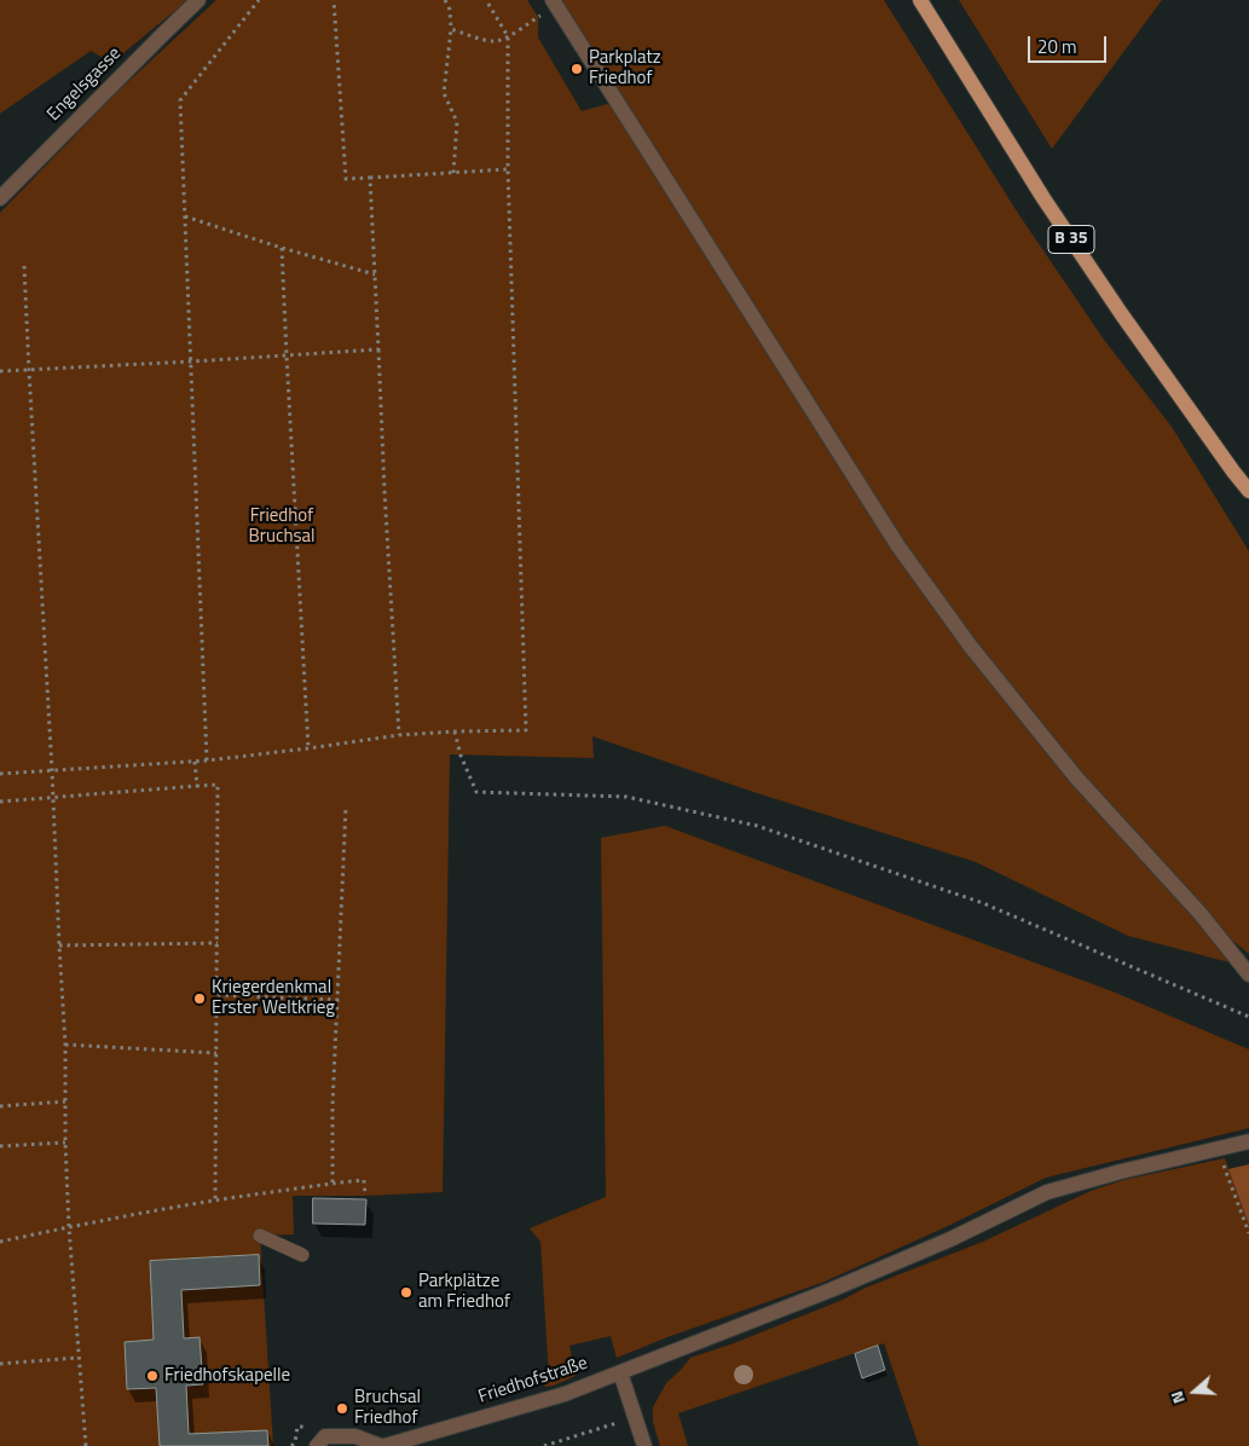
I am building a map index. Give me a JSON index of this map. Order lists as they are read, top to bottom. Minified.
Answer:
{"streets":{"main road":["B 35"],"street":["Engelsgasse","Friedhofstraße"]},"parks":["Friedhof Bruchsal"],"places":["Parkplatz Friedhof","Kriegerdenkmal Erster Weltkrieg","Parkplätze am Friedhof","Friedhofskapelle","Bruchsal Friedhof"],"scale_bar":"20 m","north":"left"}
